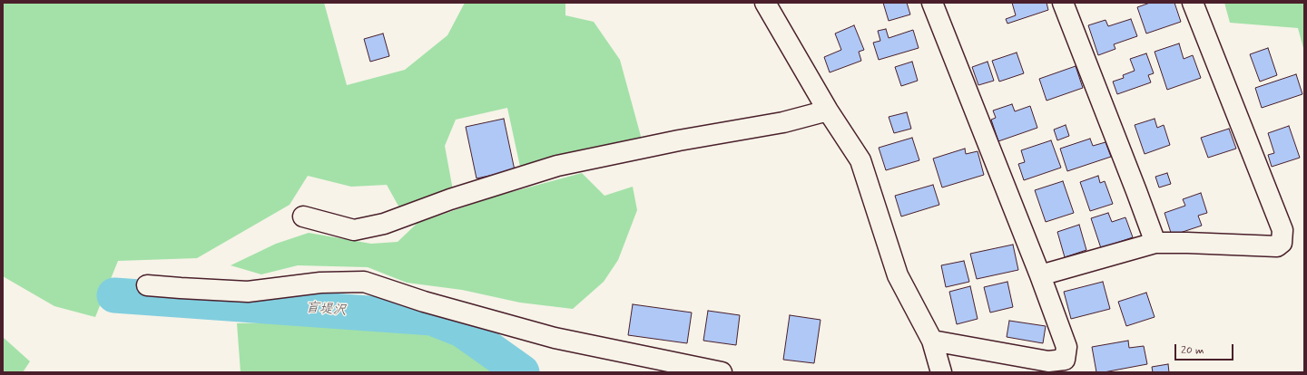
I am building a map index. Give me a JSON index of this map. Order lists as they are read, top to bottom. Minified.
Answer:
{"water":["盲堤沢"],"scale_bar":"20 m"}
